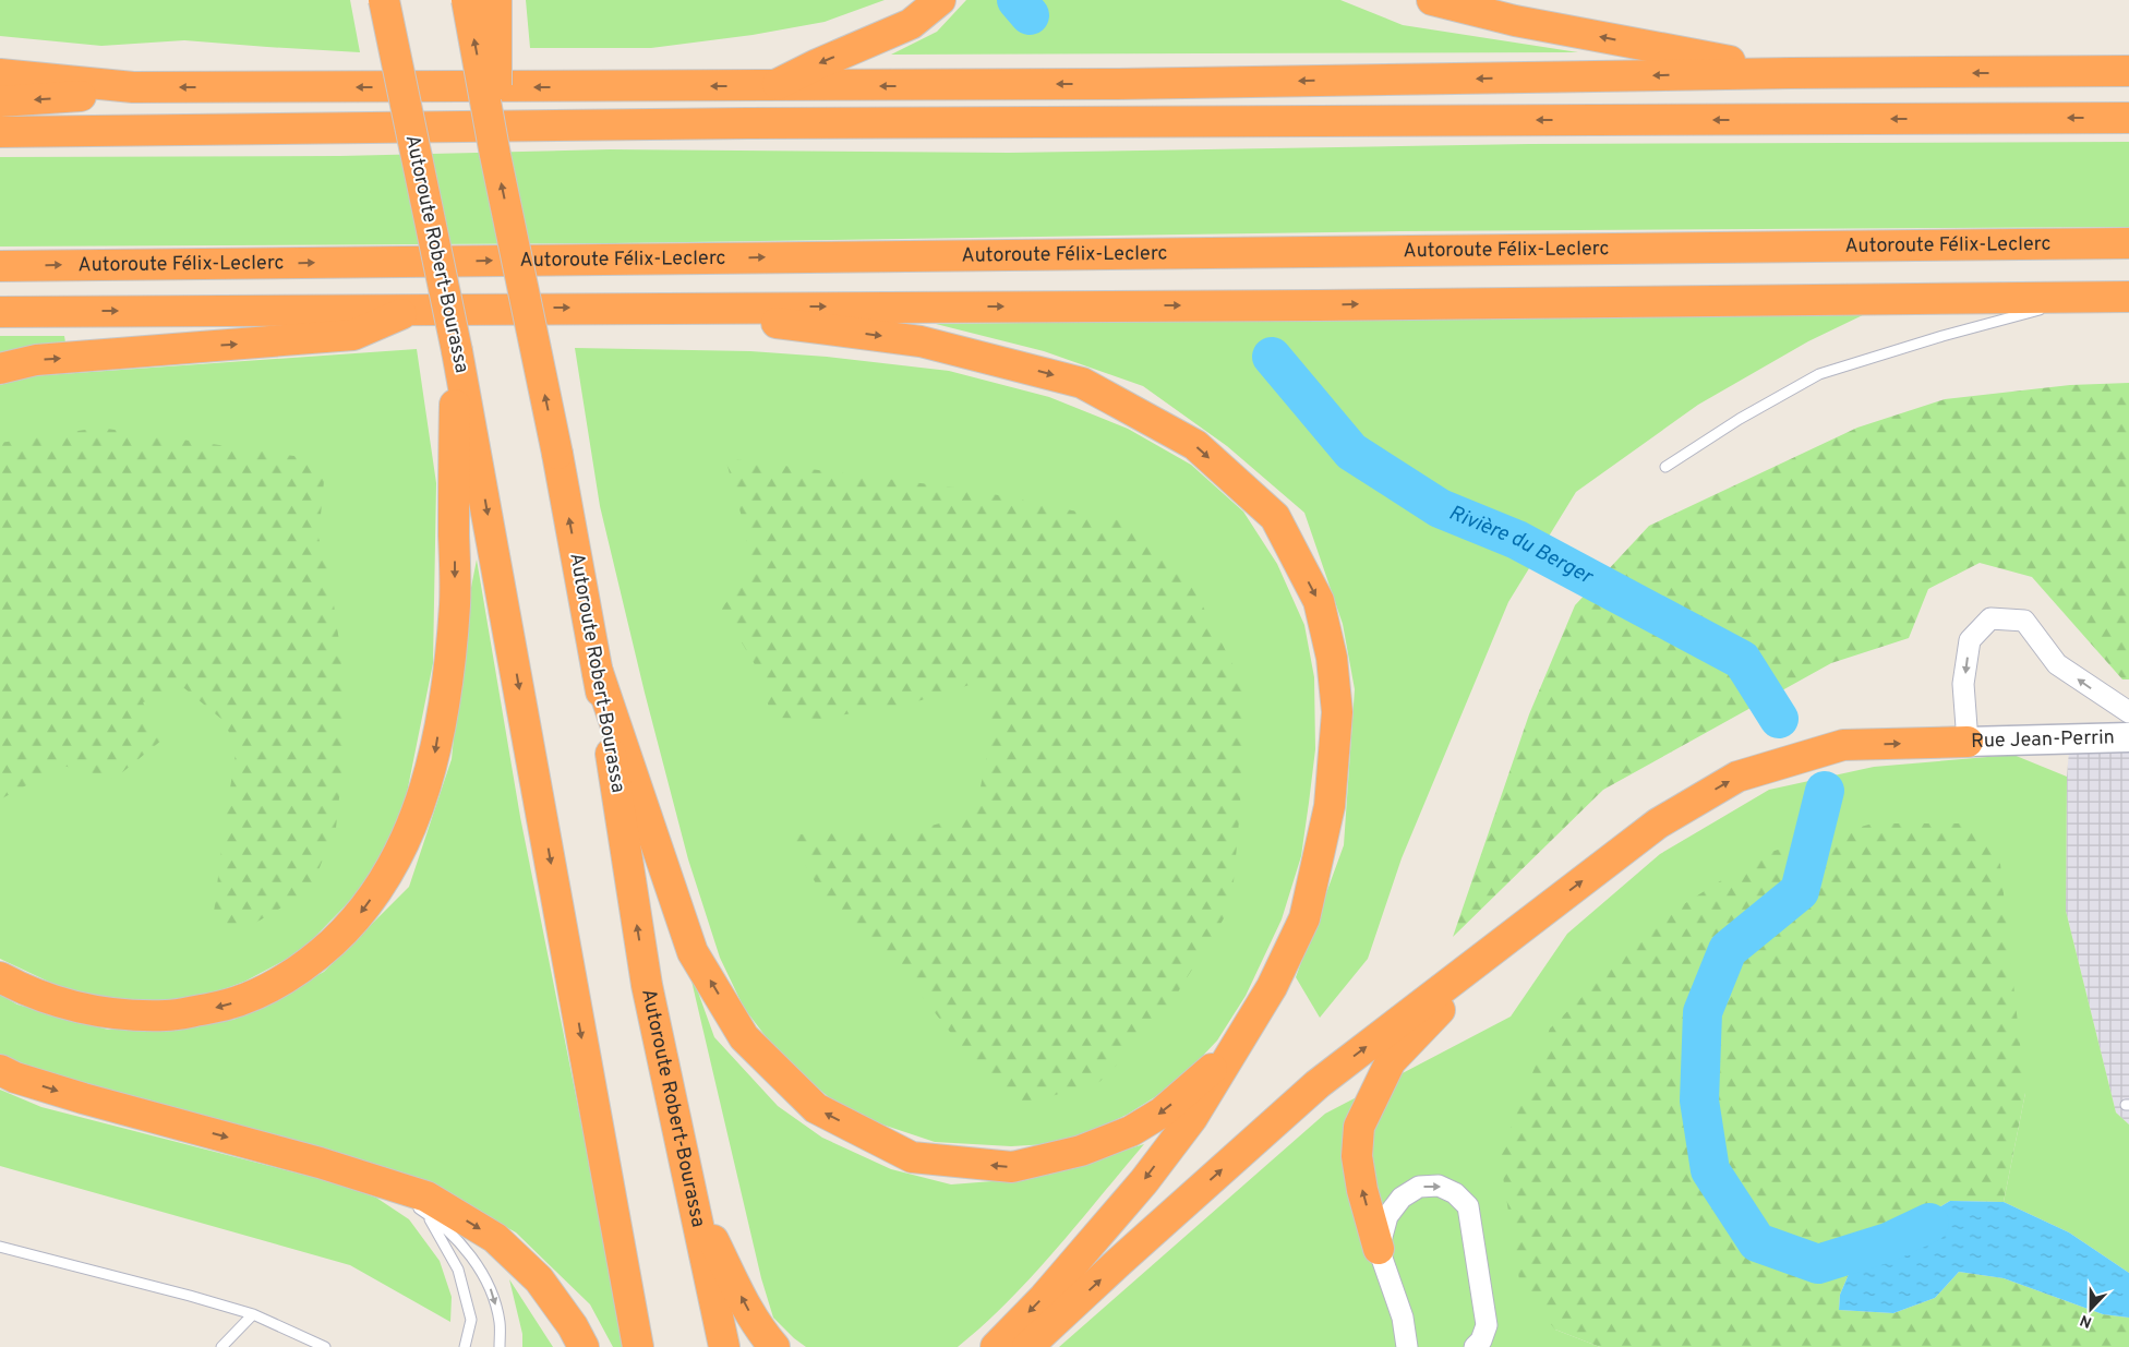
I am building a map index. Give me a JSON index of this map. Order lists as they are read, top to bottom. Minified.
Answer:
{"streets":{"highway":["Autoroute Félix-Leclerc","Autoroute Robert-Bourassa"],"street":["Rue Jean-Perrin"]},"water":["Rivière du Berger"],"north":"bottom"}
